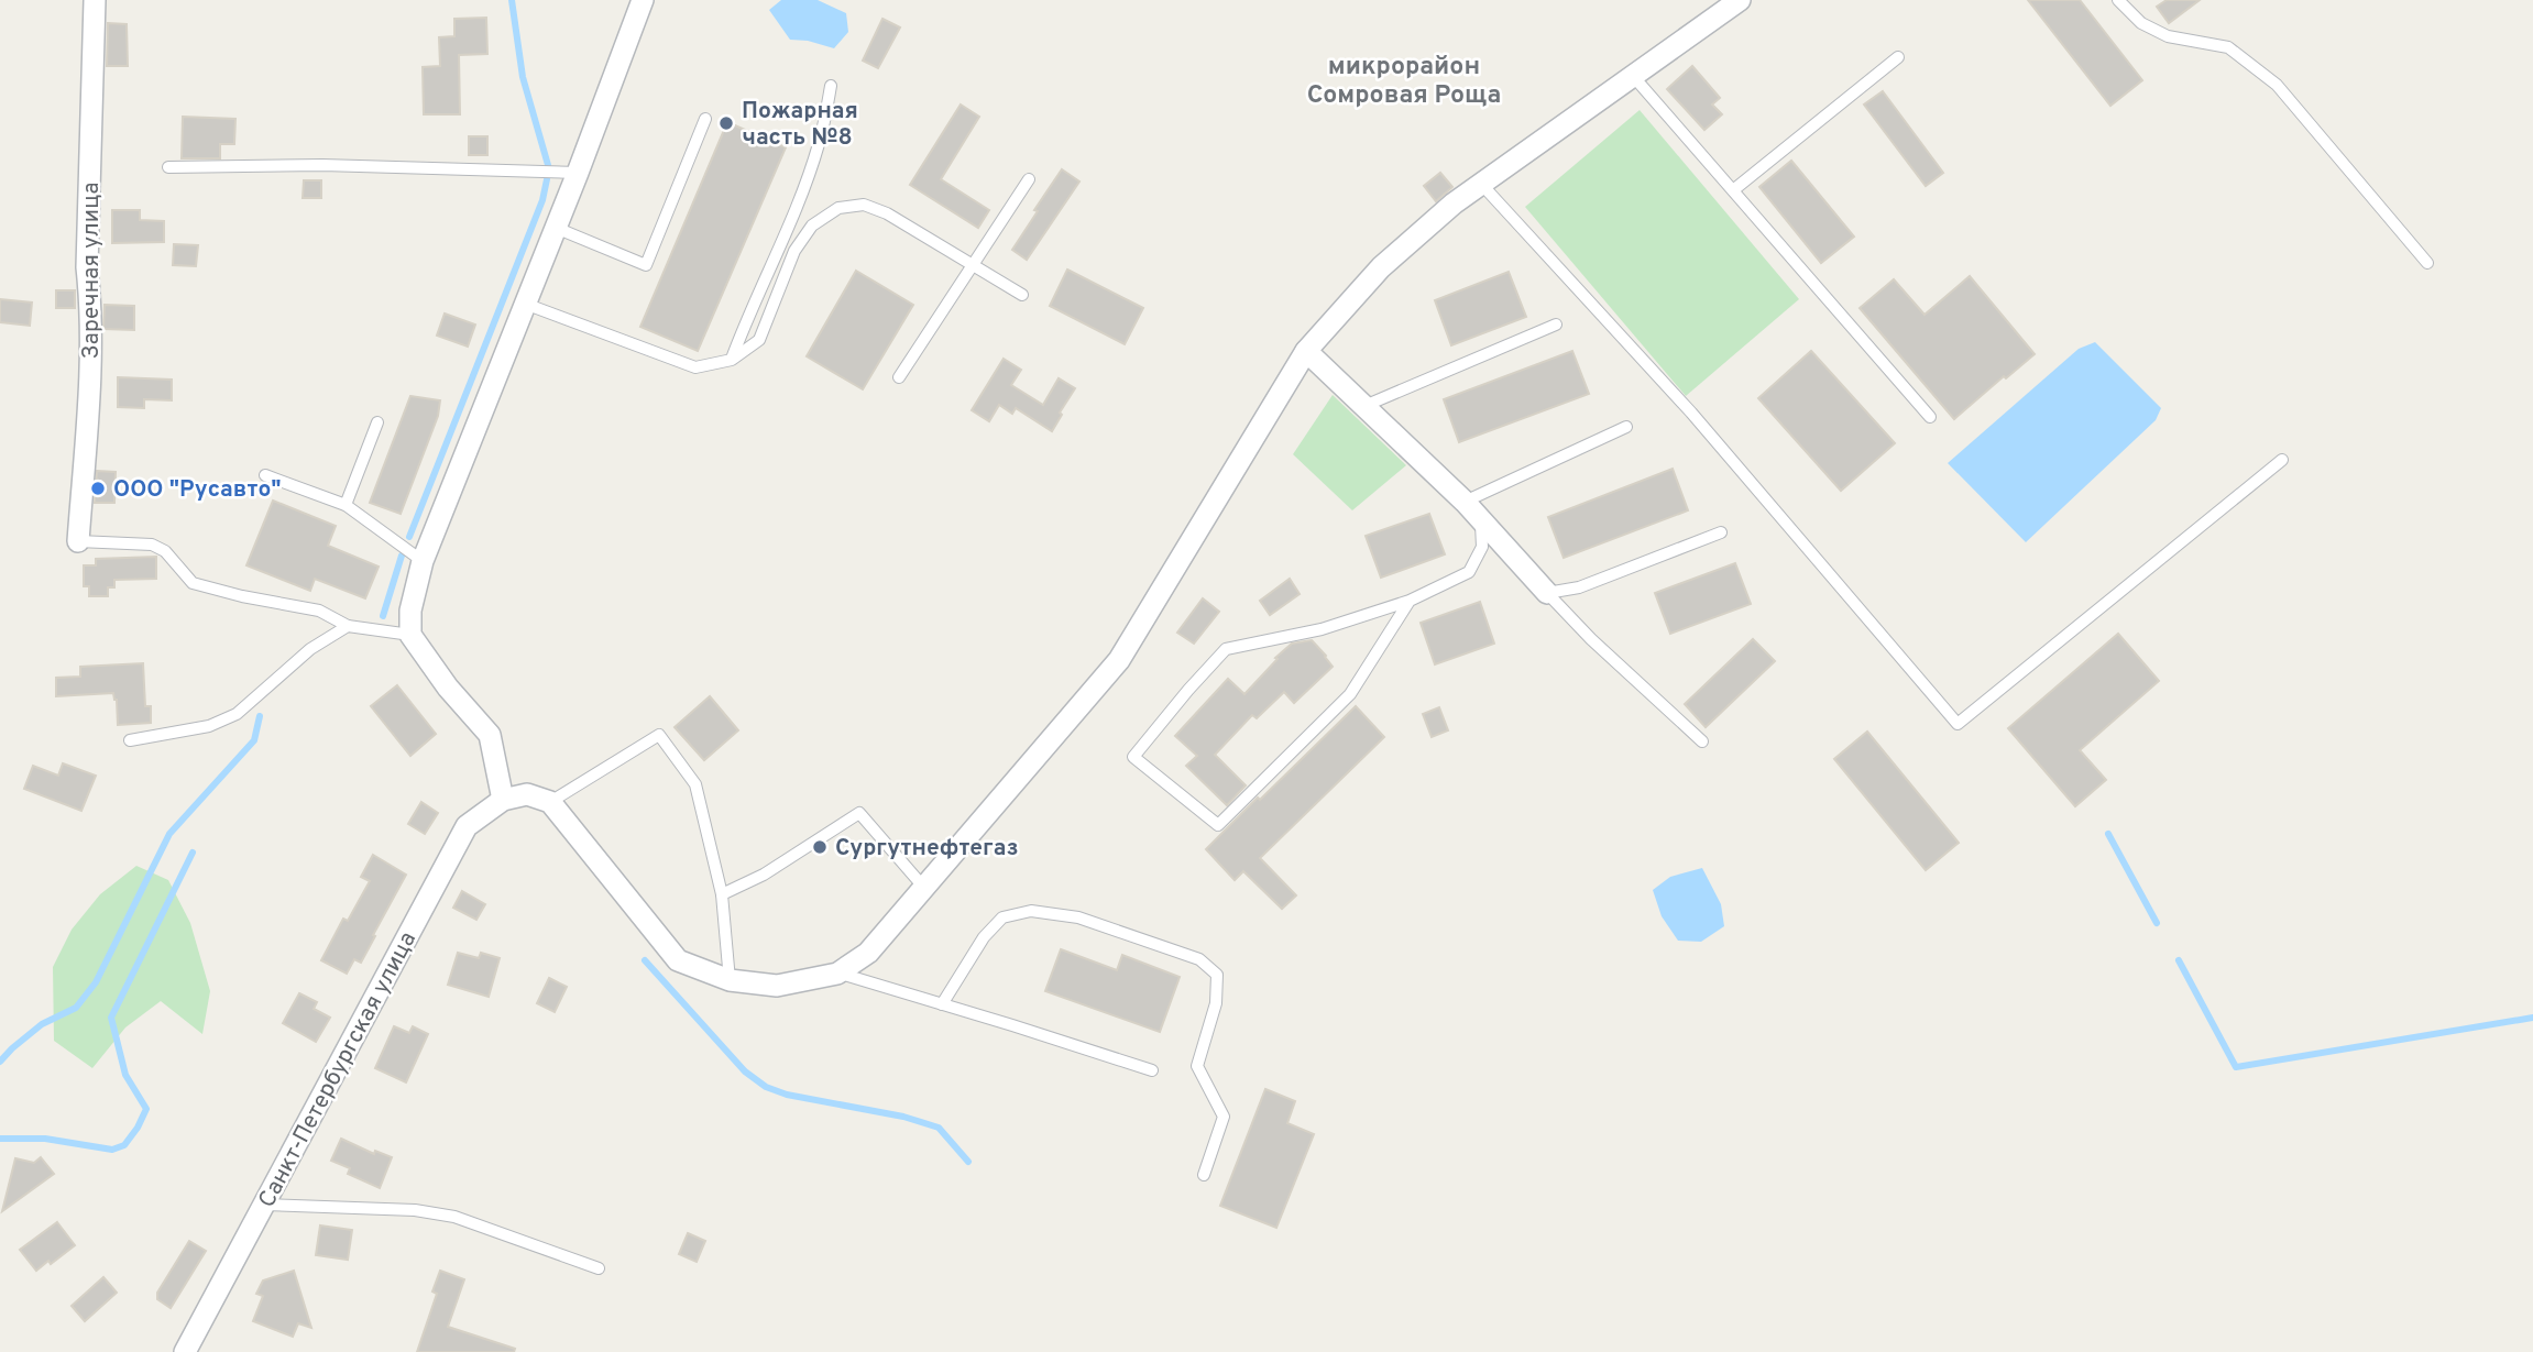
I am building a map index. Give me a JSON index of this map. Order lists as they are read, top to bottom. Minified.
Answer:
{"streets":{"street":["Заречная улица","Санкт-Петербургская улица"]},"districts":["микрорайон Сомровая Роща"],"places":["Пожарная часть №8","ООО \"Русавто\"","Сургутнефтегаз"]}
